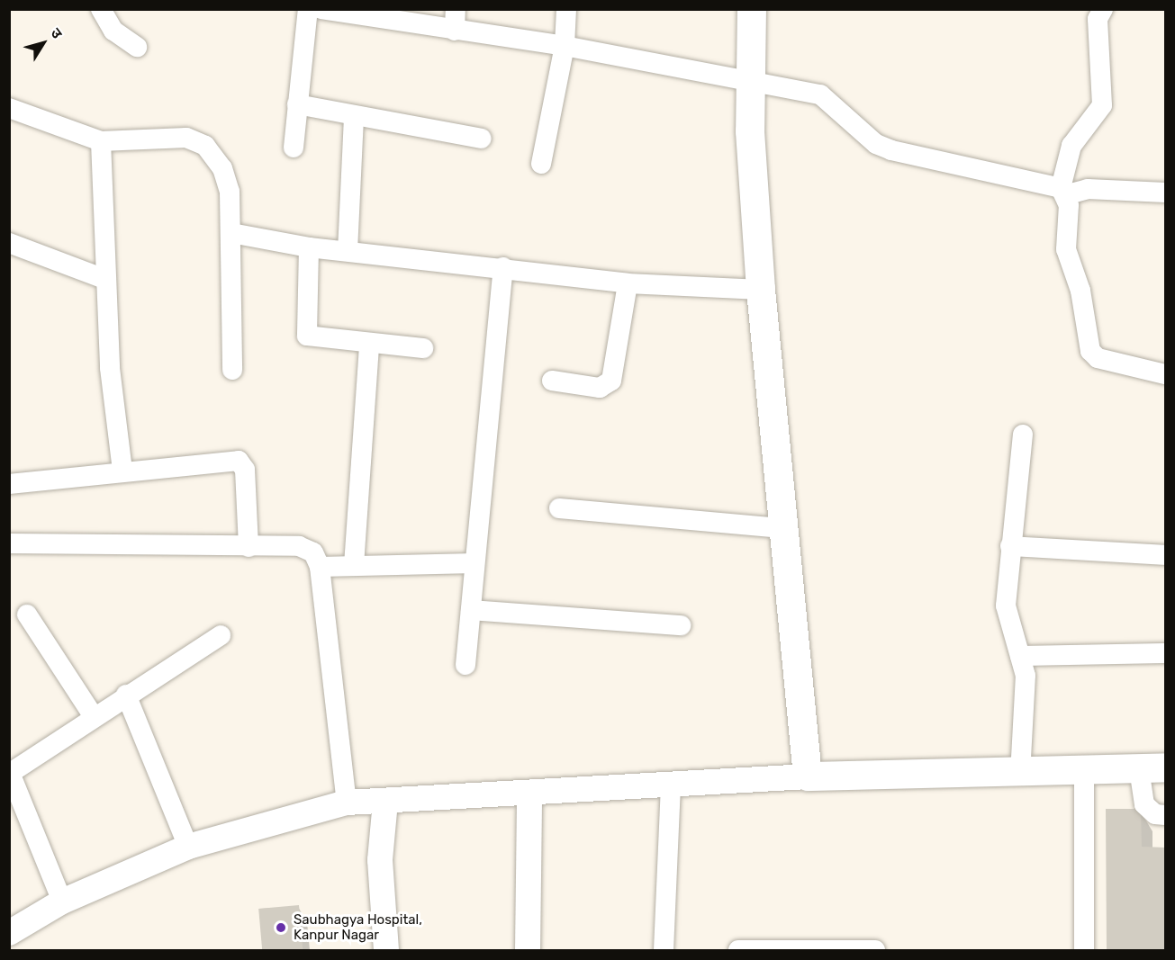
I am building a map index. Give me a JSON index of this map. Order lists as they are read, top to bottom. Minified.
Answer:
{"places":["Saubhagya Hospital, Kanpur Nagar"],"north":"top right"}
